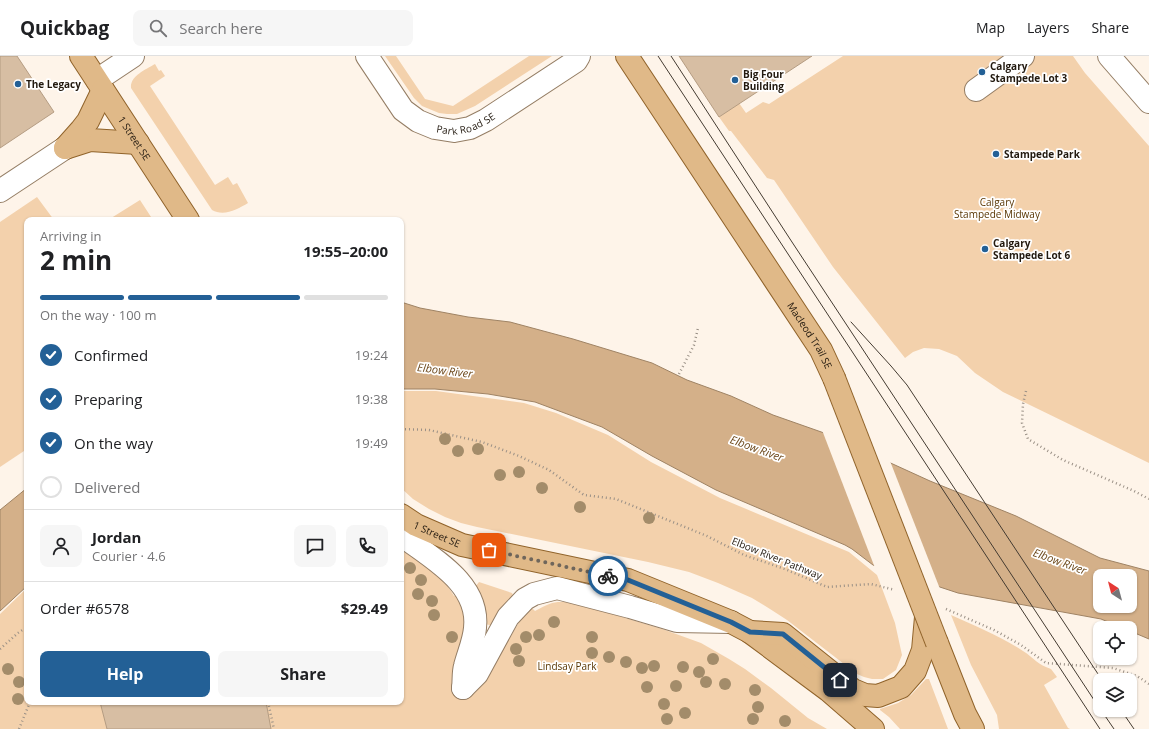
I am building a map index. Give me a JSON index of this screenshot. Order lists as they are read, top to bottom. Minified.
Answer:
{"streets":{"main road":["1 Street SE","Macleod Trail SE"],"street":["Park Road SE"],"path":["Elbow River Pathway"]},"water":["Elbow River"],"parks":["Calgary Stampede Midway","Lindsay Park"],"places":["Calgary Stampede Lot 3","Big Four Building","The Legacy","Stampede Park","Calgary Stampede Lot 6"],"north":"top left","page":{"header":"Quickbag","search":"Search here","nav":["Map","Layers","Share"],"heading":["2 min","Arriving in","19:55–20:00"],"panel":["Jordan","Courier · 4.6","Order #6578","$29.49"],"bar":"On the way · 100 m","list":[["Confirmed","19:24"],["Preparing","19:38"],["On the way","19:49"],"Delivered"],"buttons":["Help","Share"]}}
